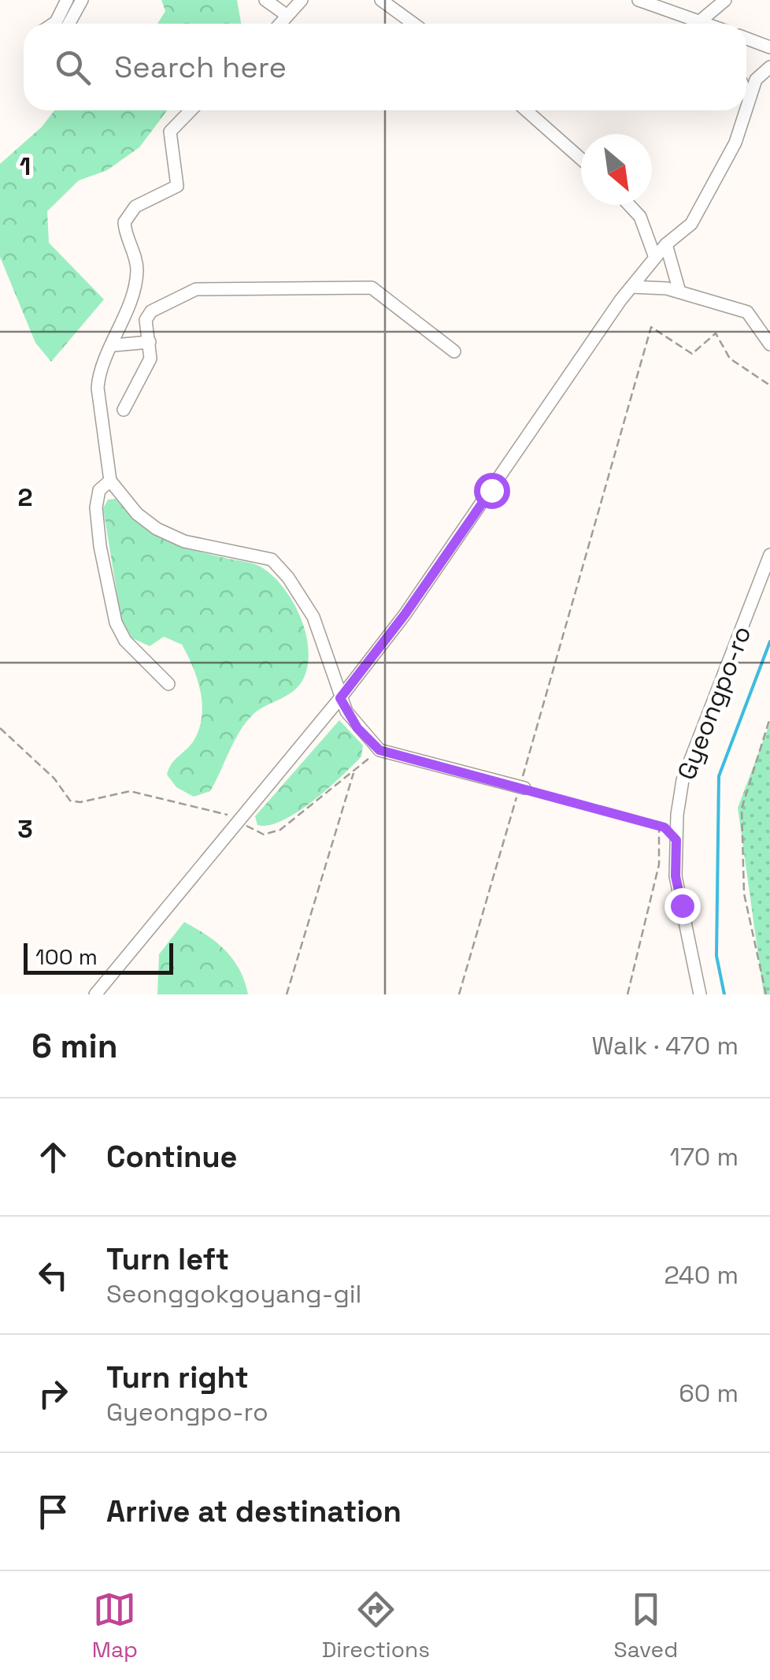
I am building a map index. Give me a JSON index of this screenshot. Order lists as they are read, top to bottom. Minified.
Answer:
{"streets":{"street":["Gyeongpo-ro"]},"scale_bar":"100 m","north":"bottom right","page":{"search":"Search here","scale":"100 m","heading":["6 min","Walk · 470 m"],"list":[["Continue","170 m"],["Turn left","Seonggokgoyang-gil","240 m"],["Turn right","Gyeongpo-ro","60 m"],"Arrive at destination"],"nav":["Map","Directions","Saved"]},"grid":{"rows":["1","2","3"]}}
